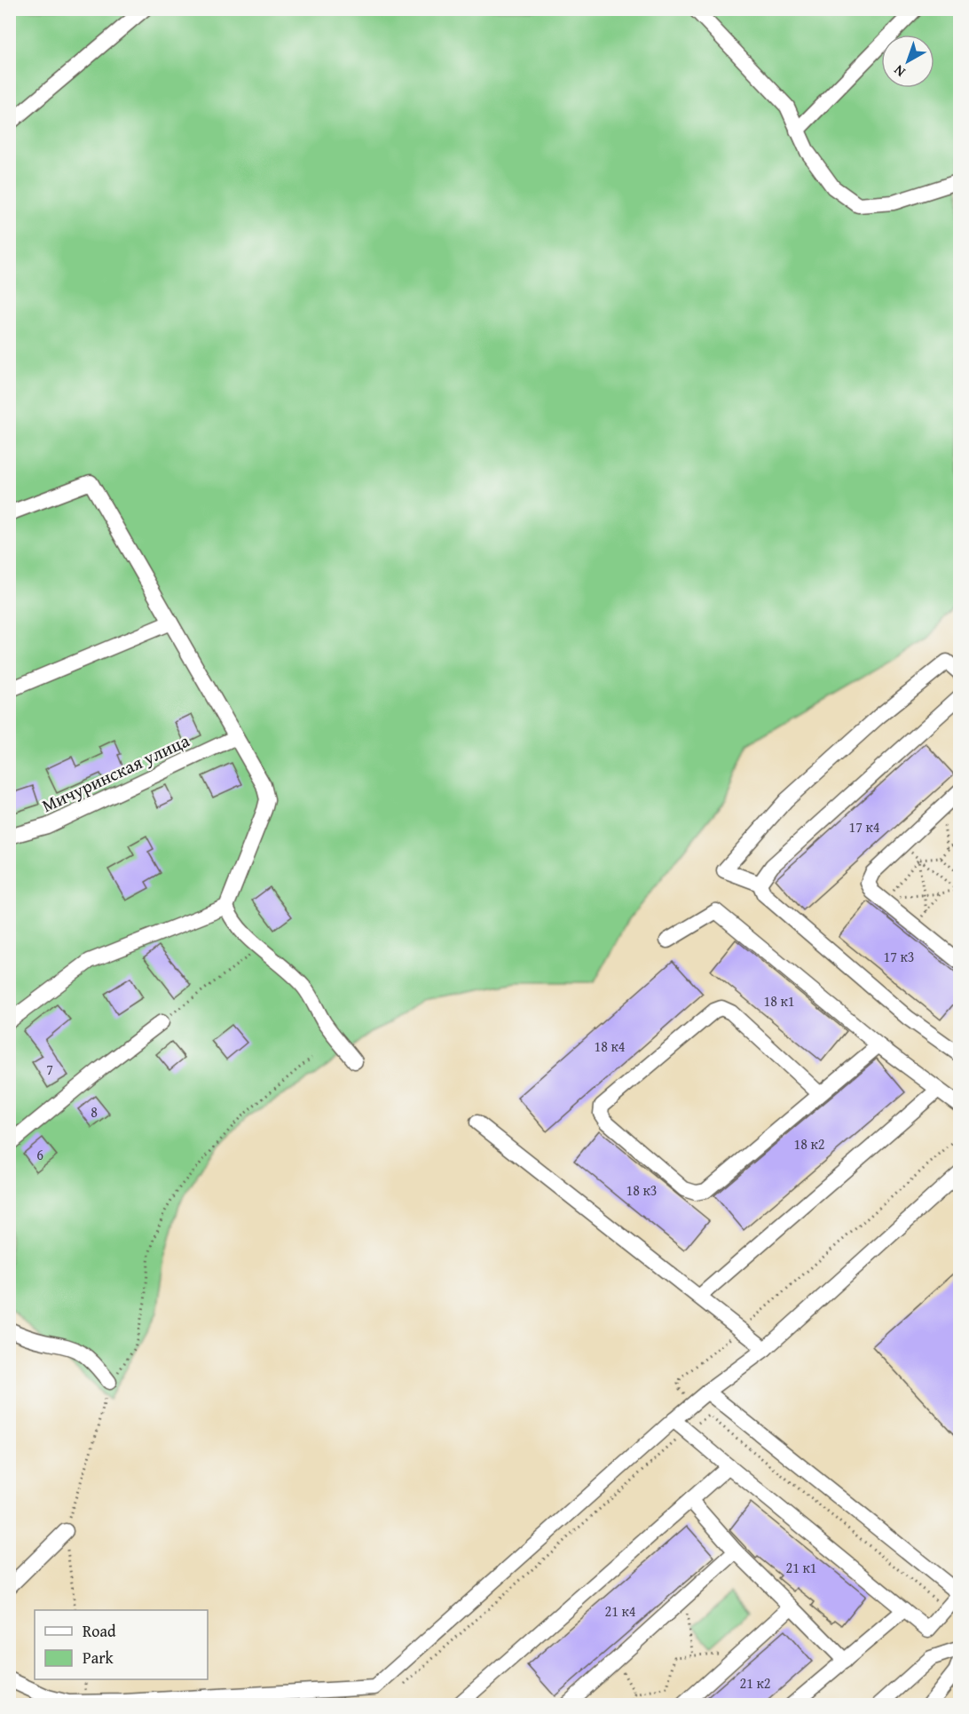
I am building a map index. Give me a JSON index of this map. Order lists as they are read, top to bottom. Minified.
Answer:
{"streets":{"street":["Мичуринская улица"]},"house_numbers":["17 к4","17 к3","18 к1","18 к4","7","8","18 к2","6","18 к3","21 к1","21 к4","21 к2"],"legend":["Road","Park"],"north":"bottom left"}
